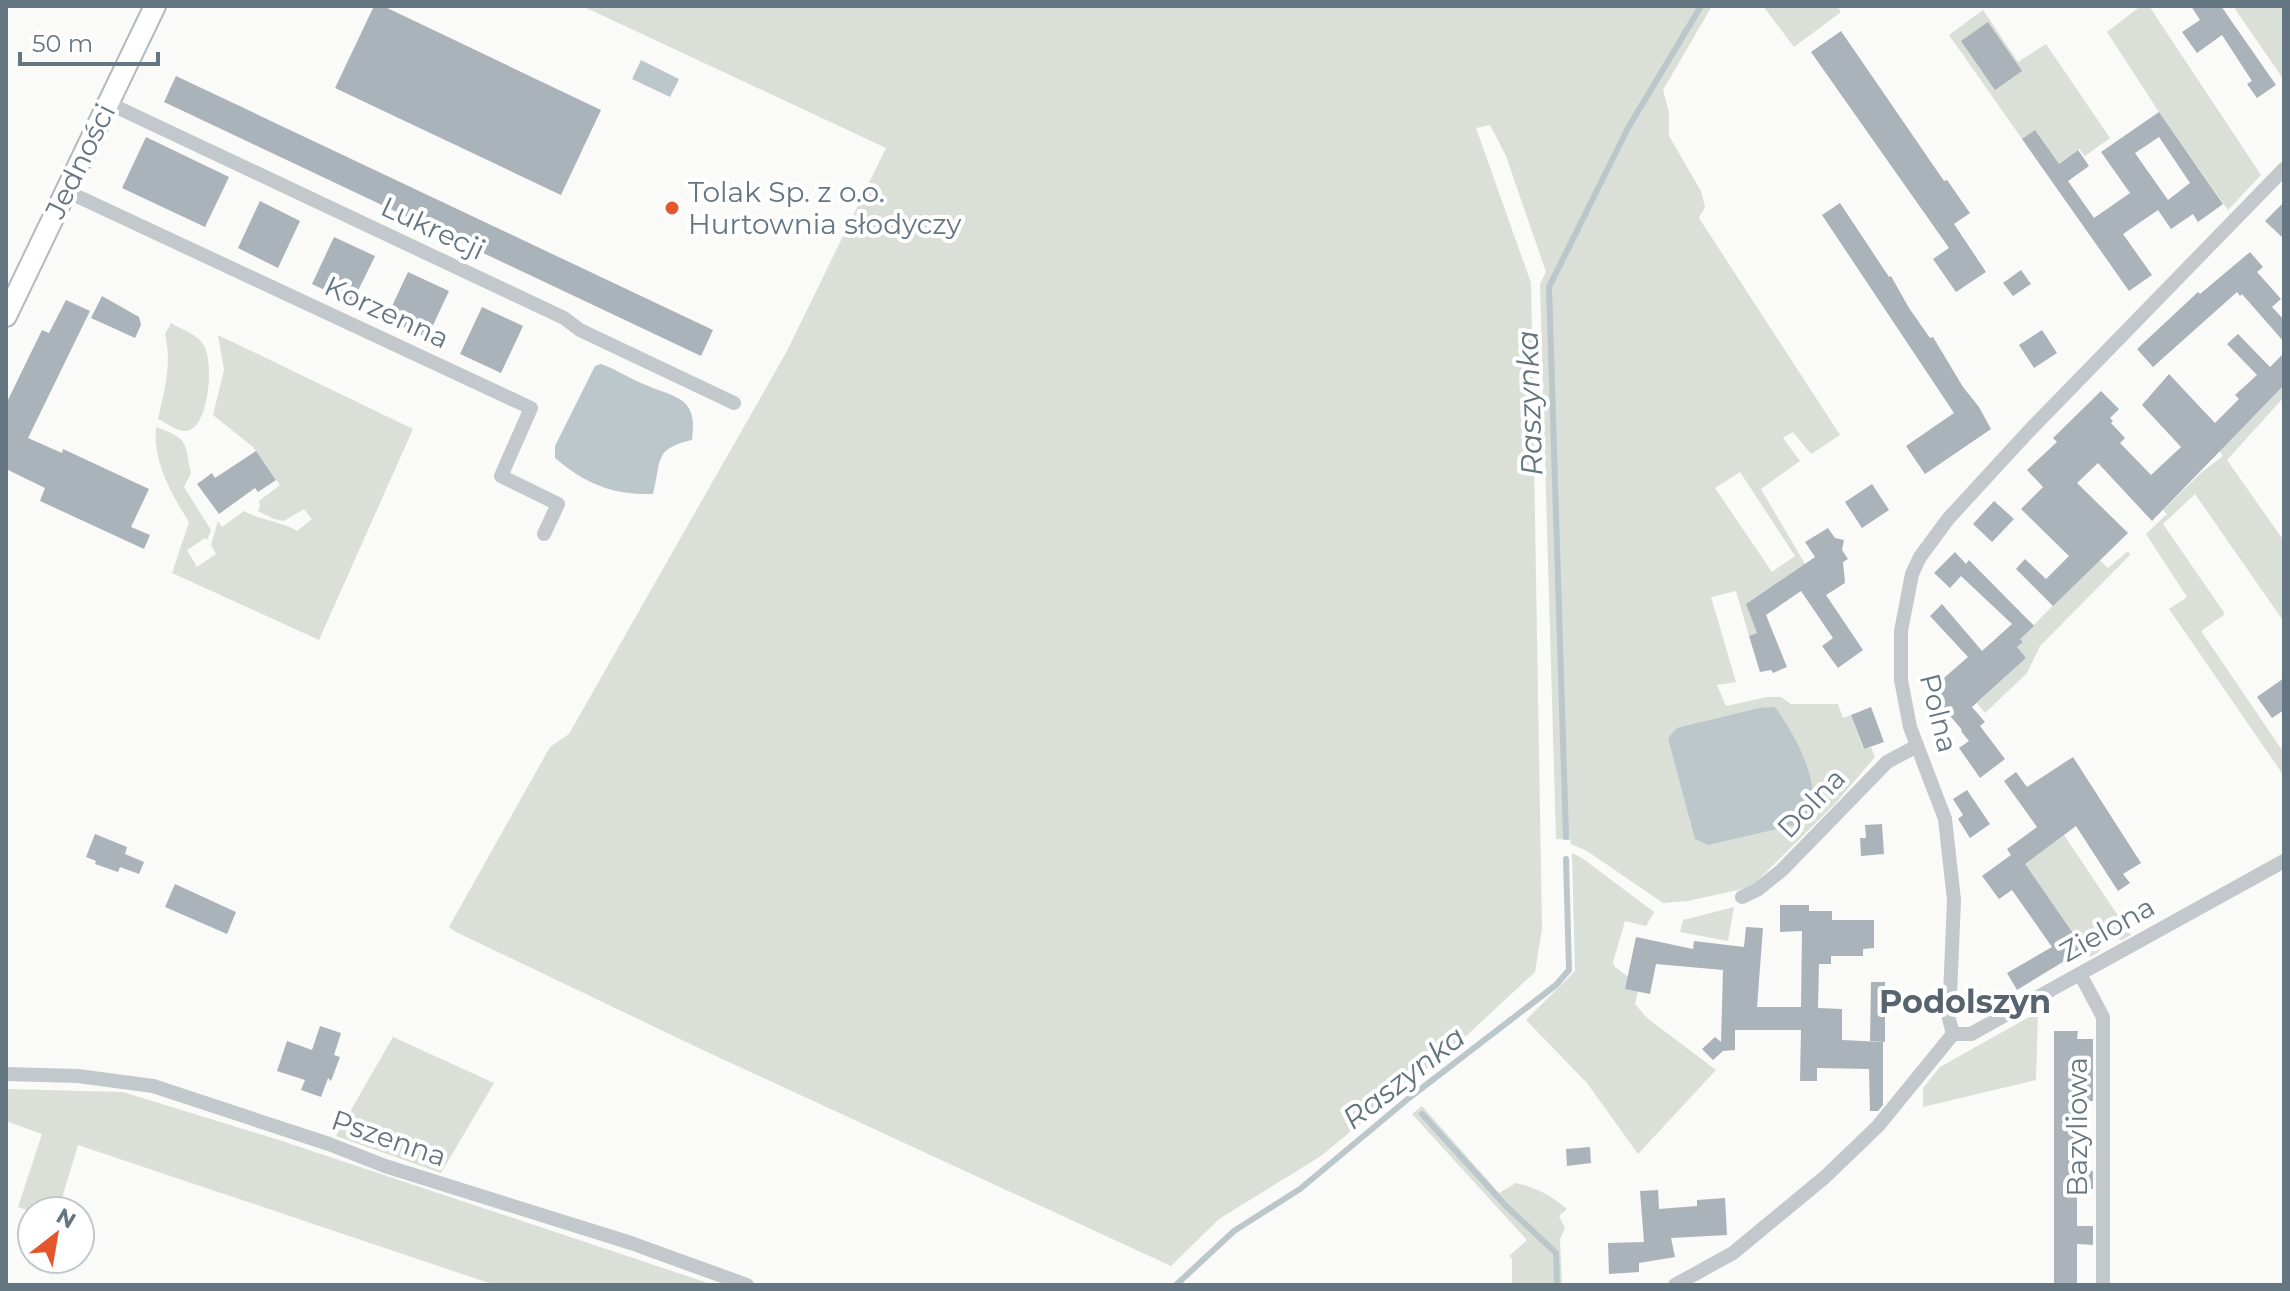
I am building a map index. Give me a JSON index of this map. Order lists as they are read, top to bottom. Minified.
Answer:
{"streets":{"street":["Jedności","Lukrecji","Korzenna","Polna","Dolna","Zielona","Bazyliowa","Pszenna"]},"crossings":[["Jedności","Lukrecji"],["Jedności","Korzenna"],["Polna","Dolna"],["Polna","Zielona"],["Zielona","Bazyliowa"]],"districts":["Podolszyn"],"water":["Raszynka"],"places":["Tolak Sp. z o.o. Hurtownia słodyczy"],"scale_bar":"50 m","north":"top right"}
